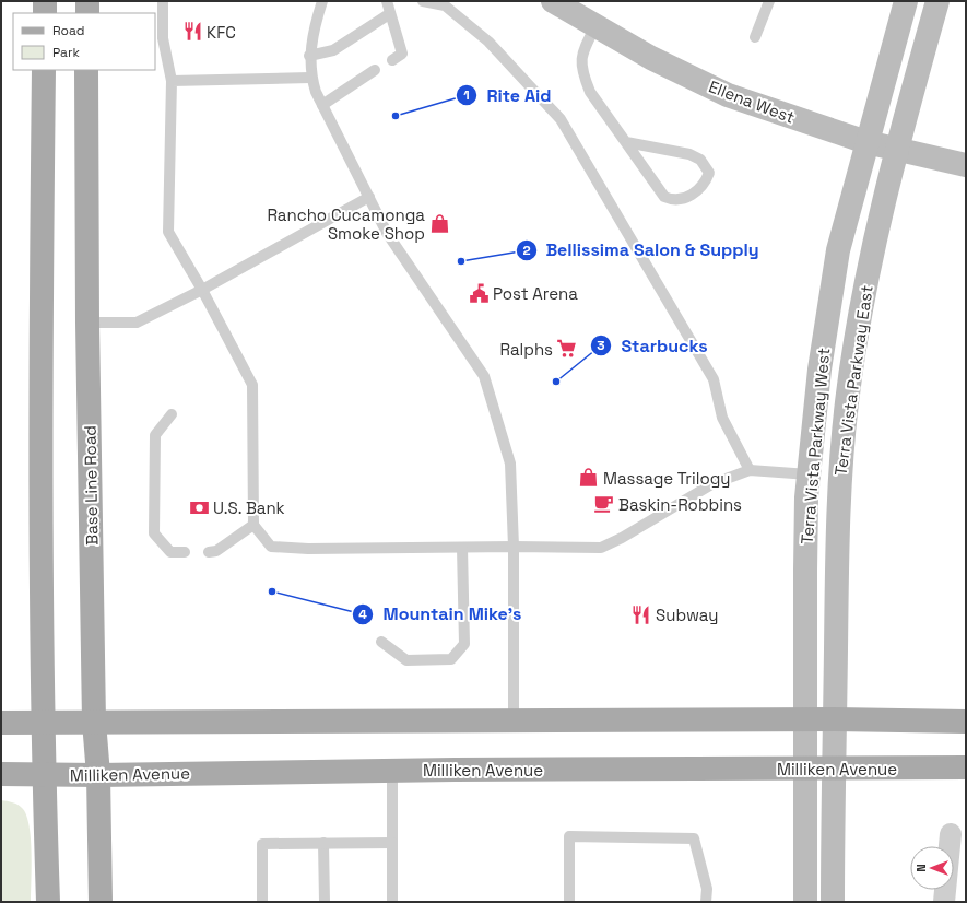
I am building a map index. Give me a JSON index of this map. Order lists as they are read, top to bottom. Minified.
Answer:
{"streets":{"main road":["Base Line Road","Milliken Avenue"],"street":["Ellena West","Terra Vista Parkway East","Terra Vista Parkway West"]},"crossings":[["Ellena West","Terra Vista Parkway East"],["Ellena West","Terra Vista Parkway West"],["Terra Vista Parkway East","Milliken Avenue"],["Terra Vista Parkway West","Milliken Avenue"],["Base Line Road","Milliken Avenue"]],"places":{"restaurant":["KFC","Subway"],"other":["Rite Aid","Bellissima Salon & Supply","Starbucks","Mountain Mike's"],"shop":["Rancho Cucamonga Smoke Shop","Massage Trilogy"],"public building":["Post Arena"],"supermarket":["Ralphs"],"cafe":["Baskin-Robbins"],"bank":["U.S. Bank"]},"legend":["Road","Park"],"north":"left"}
